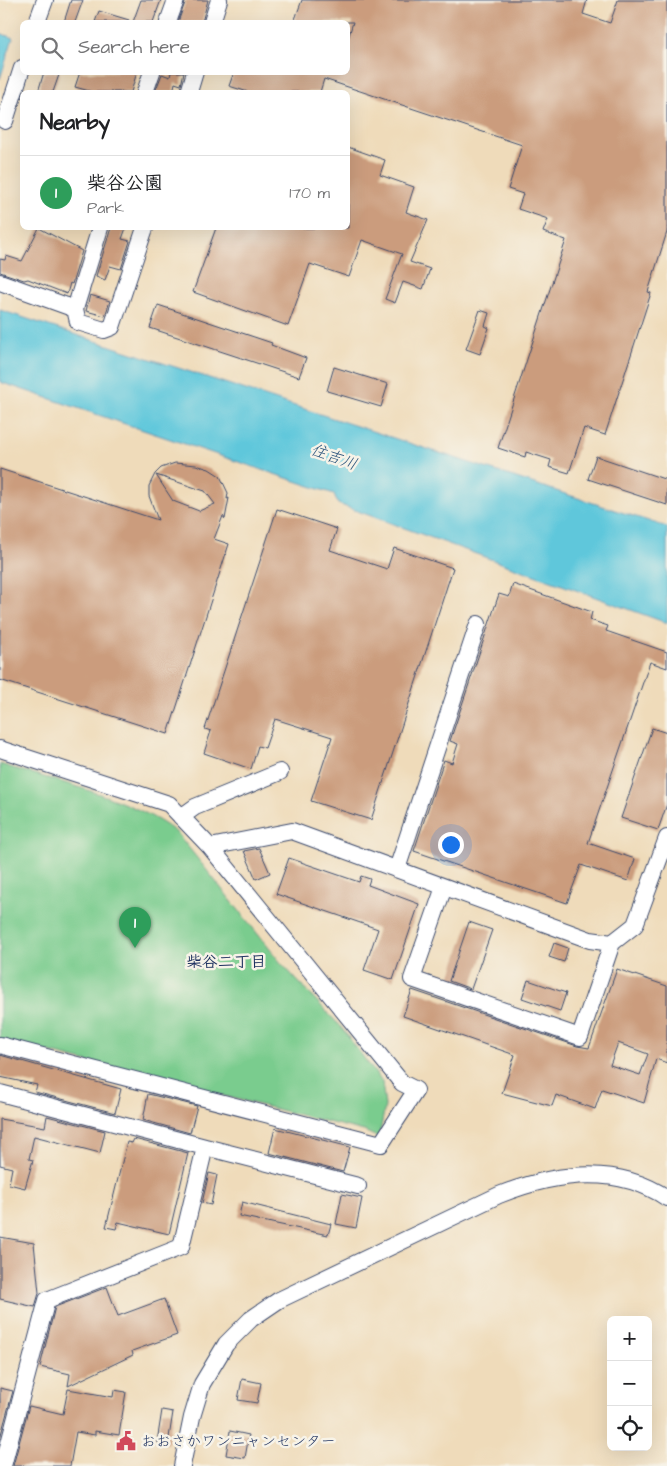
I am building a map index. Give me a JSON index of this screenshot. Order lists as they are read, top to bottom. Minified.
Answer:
{"districts":["柴谷二丁目"],"water":["住吉川"],"places":{"public building":["おおさかワンニャンセンター"]},"page":{"search":"Search here","heading":"Nearby","list":[{"mark":"1","name":"柴谷公園","note":"Park","value":"170 m"}],"pins":"1","map_buttons":["+","−"]}}
